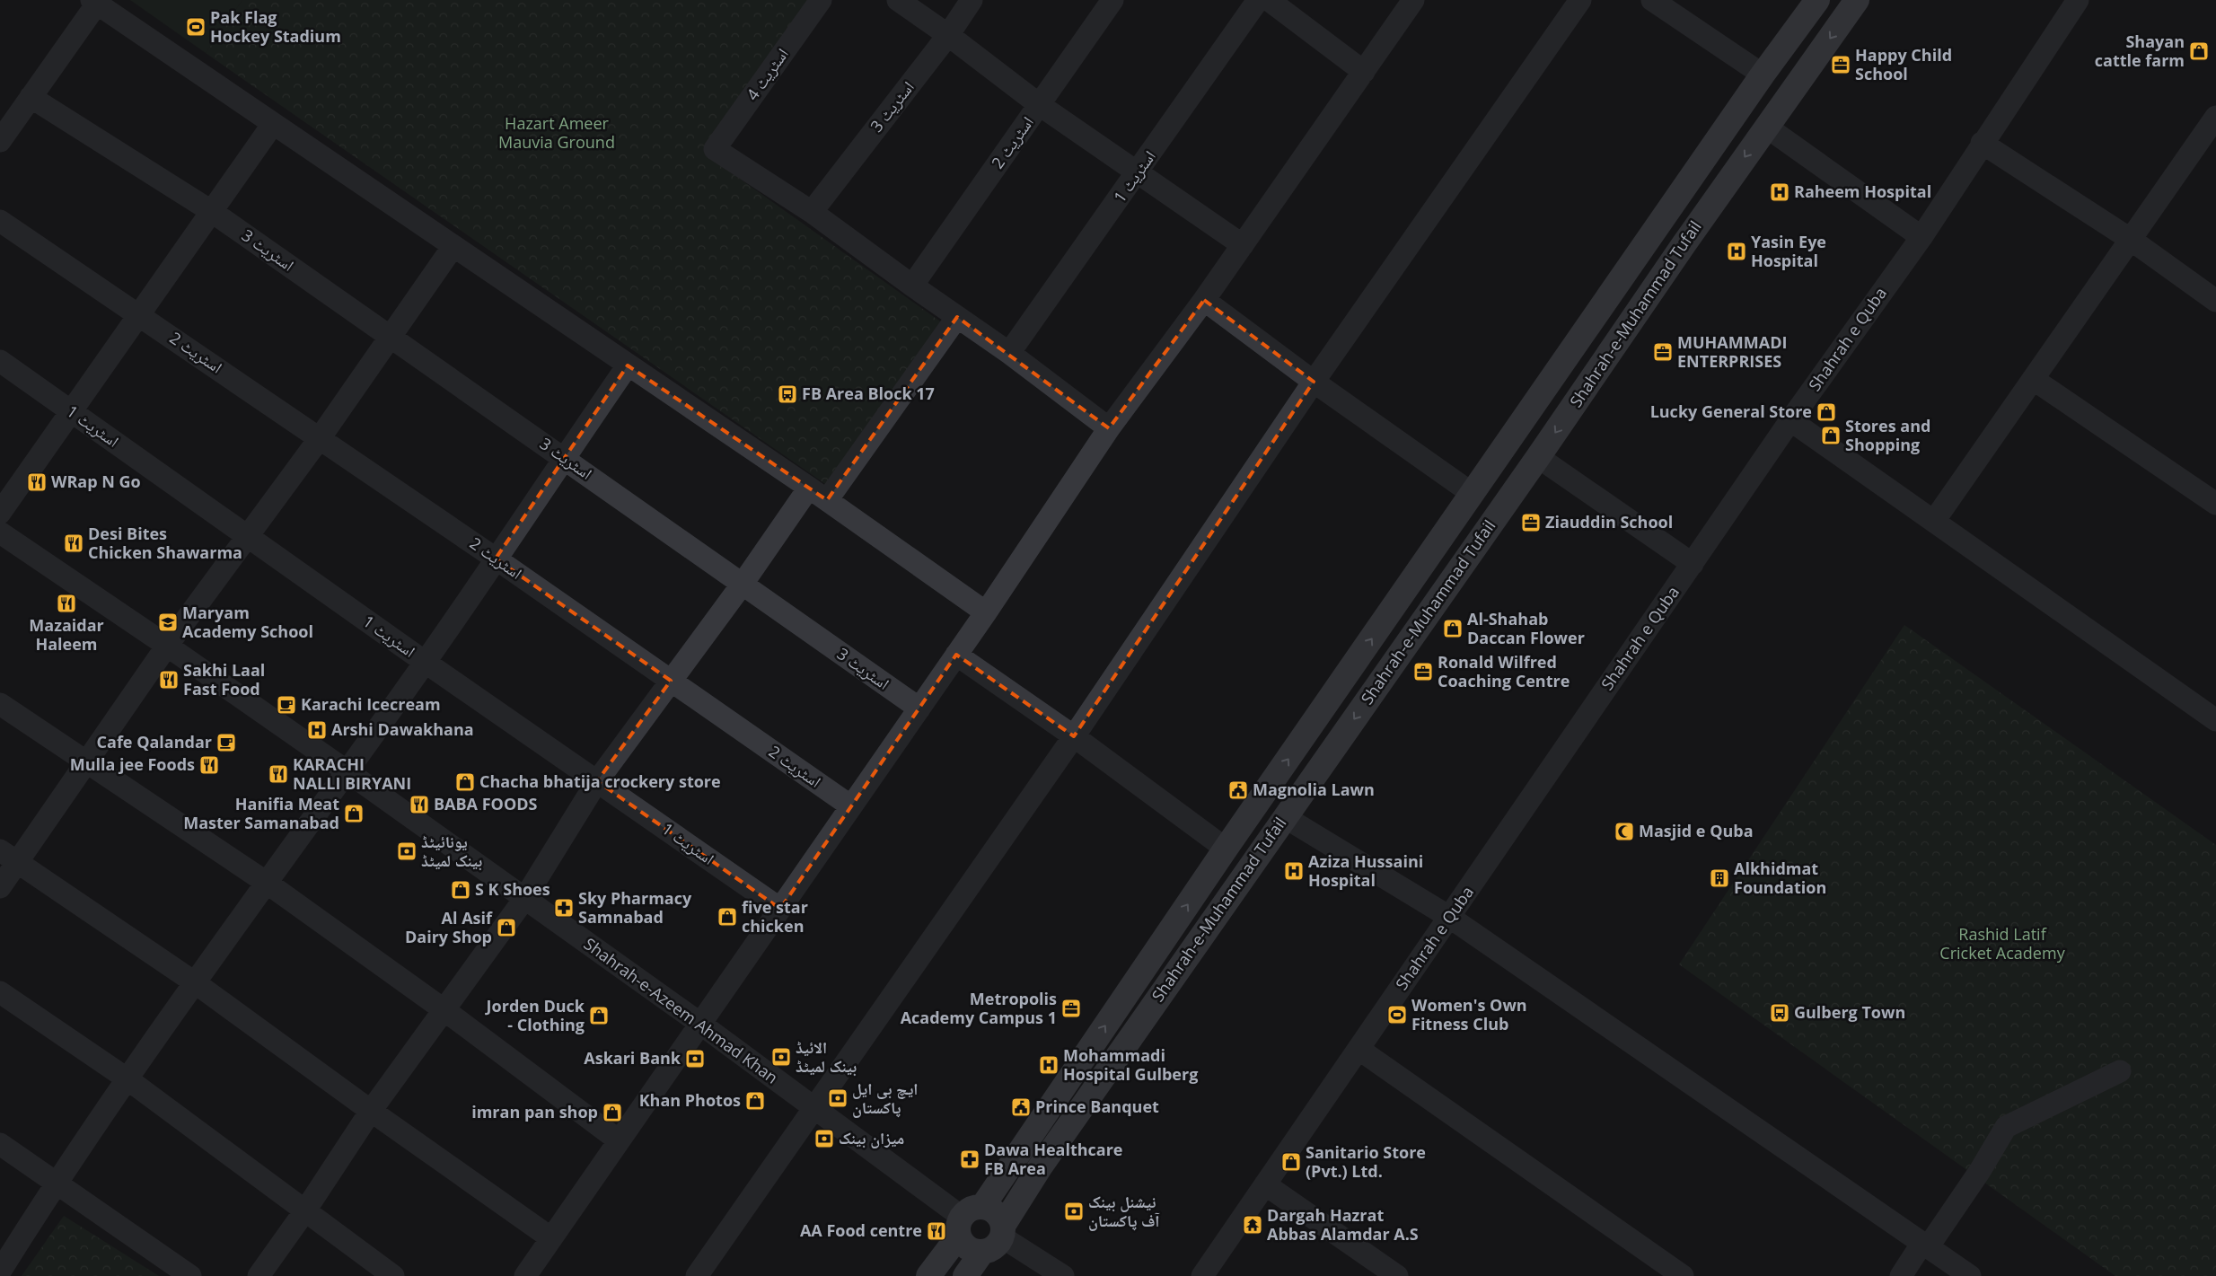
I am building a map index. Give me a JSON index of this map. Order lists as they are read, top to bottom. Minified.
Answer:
{"streets":{"main road":["Shahrah-e-Muhammad Tufail"],"street":["اسٹریٹ 4","اسٹریٹ 3","اسٹریٹ 2","اسٹریٹ 1","Shahrah e Quba","Shahrah-e-Azeem Ahmad Khan"]},"crossings":[["اسٹریٹ 4","اسٹریٹ 3"],["Shahrah-e-Muhammad Tufail","Shahrah-e-Azeem Ahmad Khan"]],"parks":["Hazart Ameer Mauvia Ground","Rashid Latif Cricket Academy"],"places":{"sports":["Pak Flag Hockey Stadium","Women's Own Fitness Club"],"shop":["Shayan cattle farm","Lucky General Store","Stores and Shopping","Al-Shahab Daccan Flower","Chacha bhatija crockery store","Hanifia Meat Master Samanabad","S K Shoes","five star chicken","Al Asif Dairy Shop","Jorden Duck - Clothing","Khan Photos","imran pan shop","Sanitario Store (Pvt.) Ltd."],"office":["Happy Child School","MUHAMMADI ENTERPRISES","Ziauddin School","Ronald Wilfred Coaching Centre","Metropolis Academy Campus 1"],"hospital":["Raheem Hospital","Yasin Eye Hospital","Arshi Dawakhana","Aziza Hussaini Hospital","Mohammadi Hospital Gulberg"],"bus stop":["FB Area Block 17","Gulberg Town"],"restaurant":["WRap N Go","Desi Bites Chicken Shawarma","Mazaidar Haleem","Sakhi Laal Fast Food","Mulla jee Foods","KARACHI NALLI BIRYANI","BABA FOODS","AA Food centre"],"school or university":["Maryam Academy School"],"cafe":["Karachi Icecream","Cafe Qalandar"],"public building":["Magnolia Lawn","Prince Banquet"],"mosque":["Masjid e Quba"],"bank":["یونائیٹڈ بینک لمیٹڈ","الائیڈ بینک لمیٹڈ","Askari Bank","ایچ بی ایل پاکستان","میزان بینک","نیشنل بینک آف پاکستان"],"building":["Alkhidmat Foundation"],"pharmacy":["Sky Pharmacy Samnabad","Dawa Healthcare FB Area"],"temple":["Dargah Hazrat Abbas Alamdar A.S"]}}
